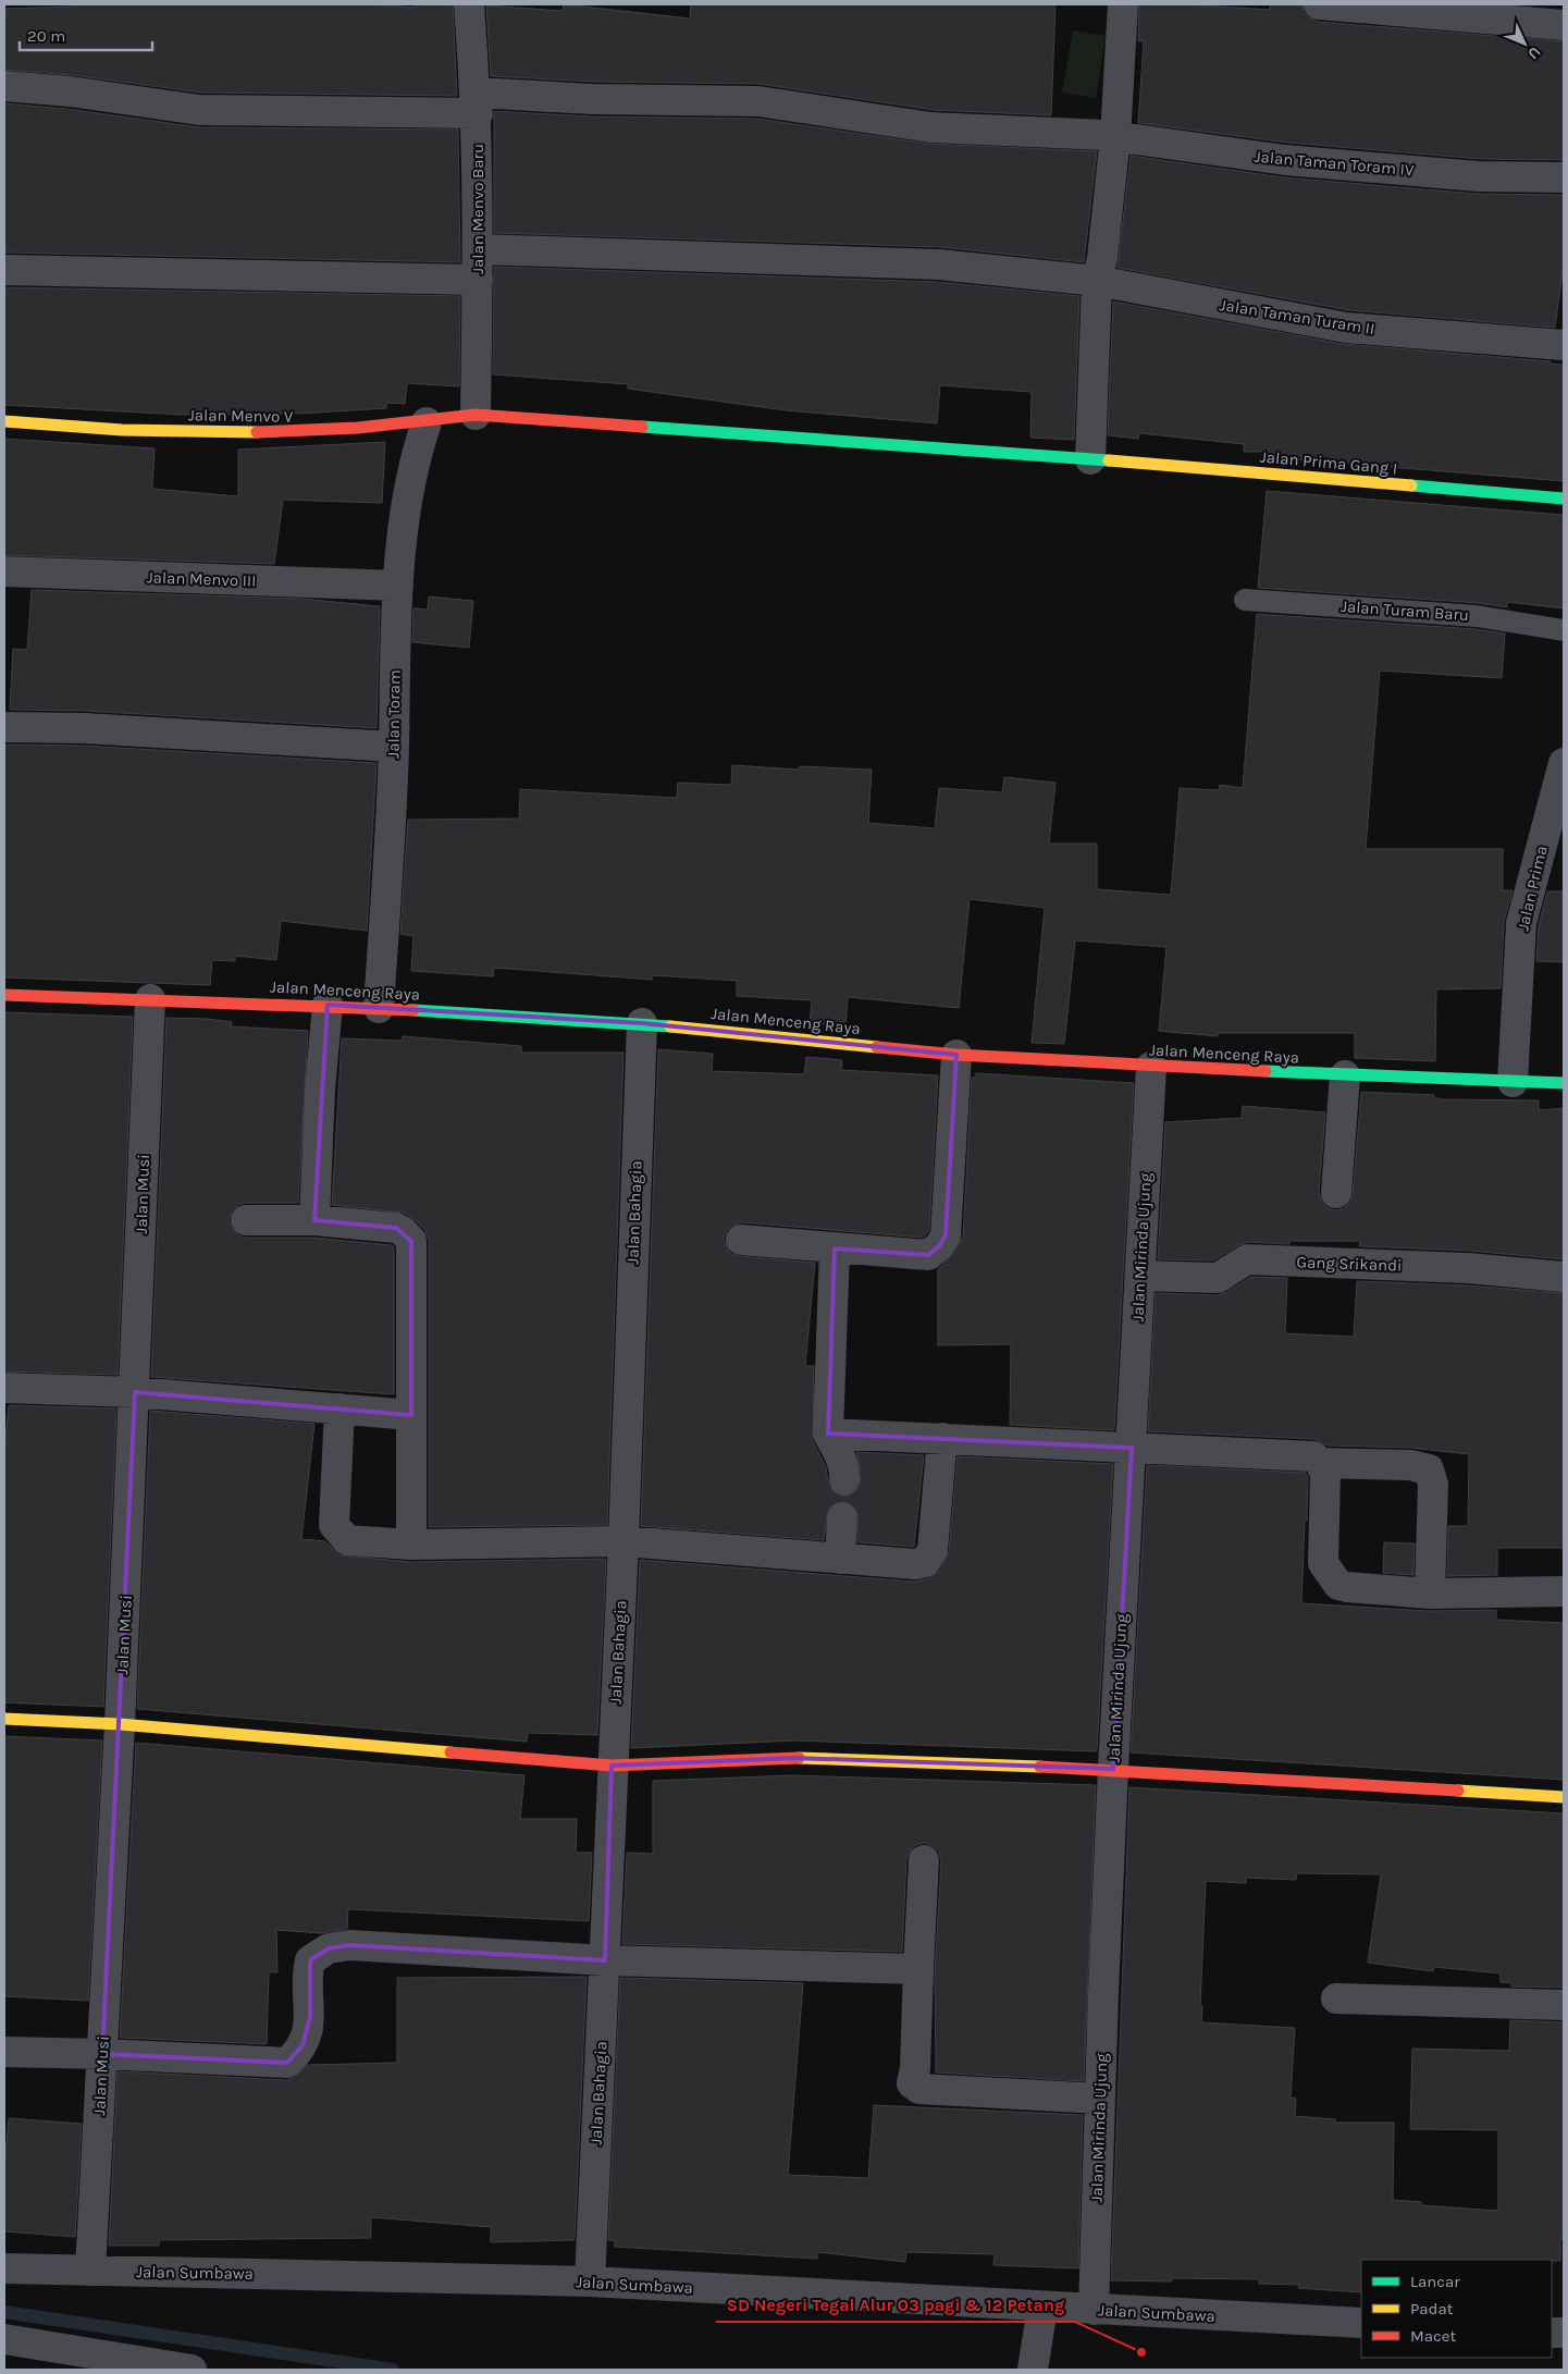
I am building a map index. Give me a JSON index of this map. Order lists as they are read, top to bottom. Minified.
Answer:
{"streets":{"street":["Jalan Taman Toram IV","Jalan Menvo Baru","Jalan Taman Turam II","Jalan Menvo V","Jalan Prima Gang I","Jalan Menvo III","Jalan Toram","Jalan Prima","Jalan Menceng Raya","Jalan Musi","Jalan Bahagia","Jalan Mirinda Ujung","Gang Srikandi","Jalan Sumbawa"],"lane":["Jalan Turam Baru"]},"crossings":[["Jalan Taman Toram IV","Jalan Menvo Baru"],["Jalan Menvo Baru","Jalan Taman Turam II"],["Jalan Menvo Baru","Jalan Menvo V"],["Jalan Menvo Baru","Jalan Prima Gang I"],["Jalan Menvo V","Jalan Prima Gang I"],["Jalan Menvo V","Jalan Toram"],["Jalan Menvo III","Jalan Toram"],["Jalan Toram","Jalan Menceng Raya"],["Jalan Prima","Jalan Menceng Raya"],["Jalan Menceng Raya","Jalan Musi"],["Jalan Menceng Raya","Jalan Bahagia"],["Jalan Menceng Raya","Jalan Mirinda Ujung"],["Jalan Musi","Jalan Sumbawa"],["Jalan Bahagia","Jalan Sumbawa"],["Jalan Mirinda Ujung","Gang Srikandi"],["Jalan Mirinda Ujung","Jalan Sumbawa"]],"places":["SD Negeri Tegal Alur 03 pagi & 12 Petang"],"legend":["Lancar","Padat","Macet"],"scale_bar":"20 m","north":"bottom right"}
